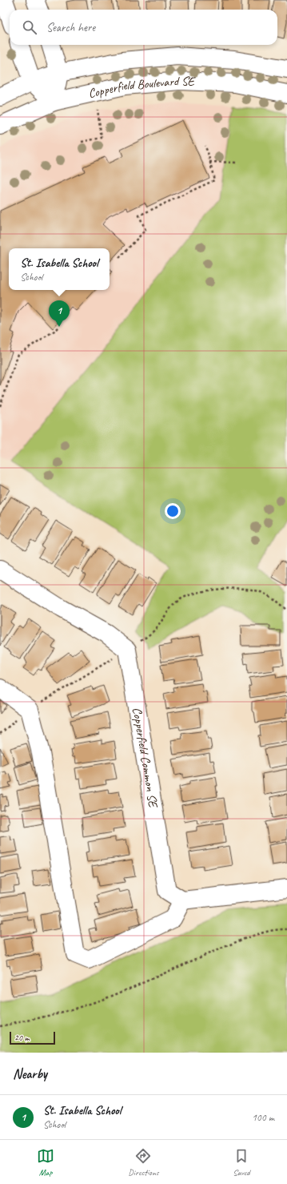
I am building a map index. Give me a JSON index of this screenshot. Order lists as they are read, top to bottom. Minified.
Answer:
{"streets":{"street":["Copperfield Boulevard SE","Copperfield Common SE"]},"scale_bar":"20 m","page":{"search":"Search here","popup":["St. Isabella School","School"],"pins":"1","scale":"20 m","heading":"Nearby","list":[{"mark":"1","name":"St. Isabella School","note":"School","value":"100 m"}],"nav":["Map","Directions","Saved"]}}
